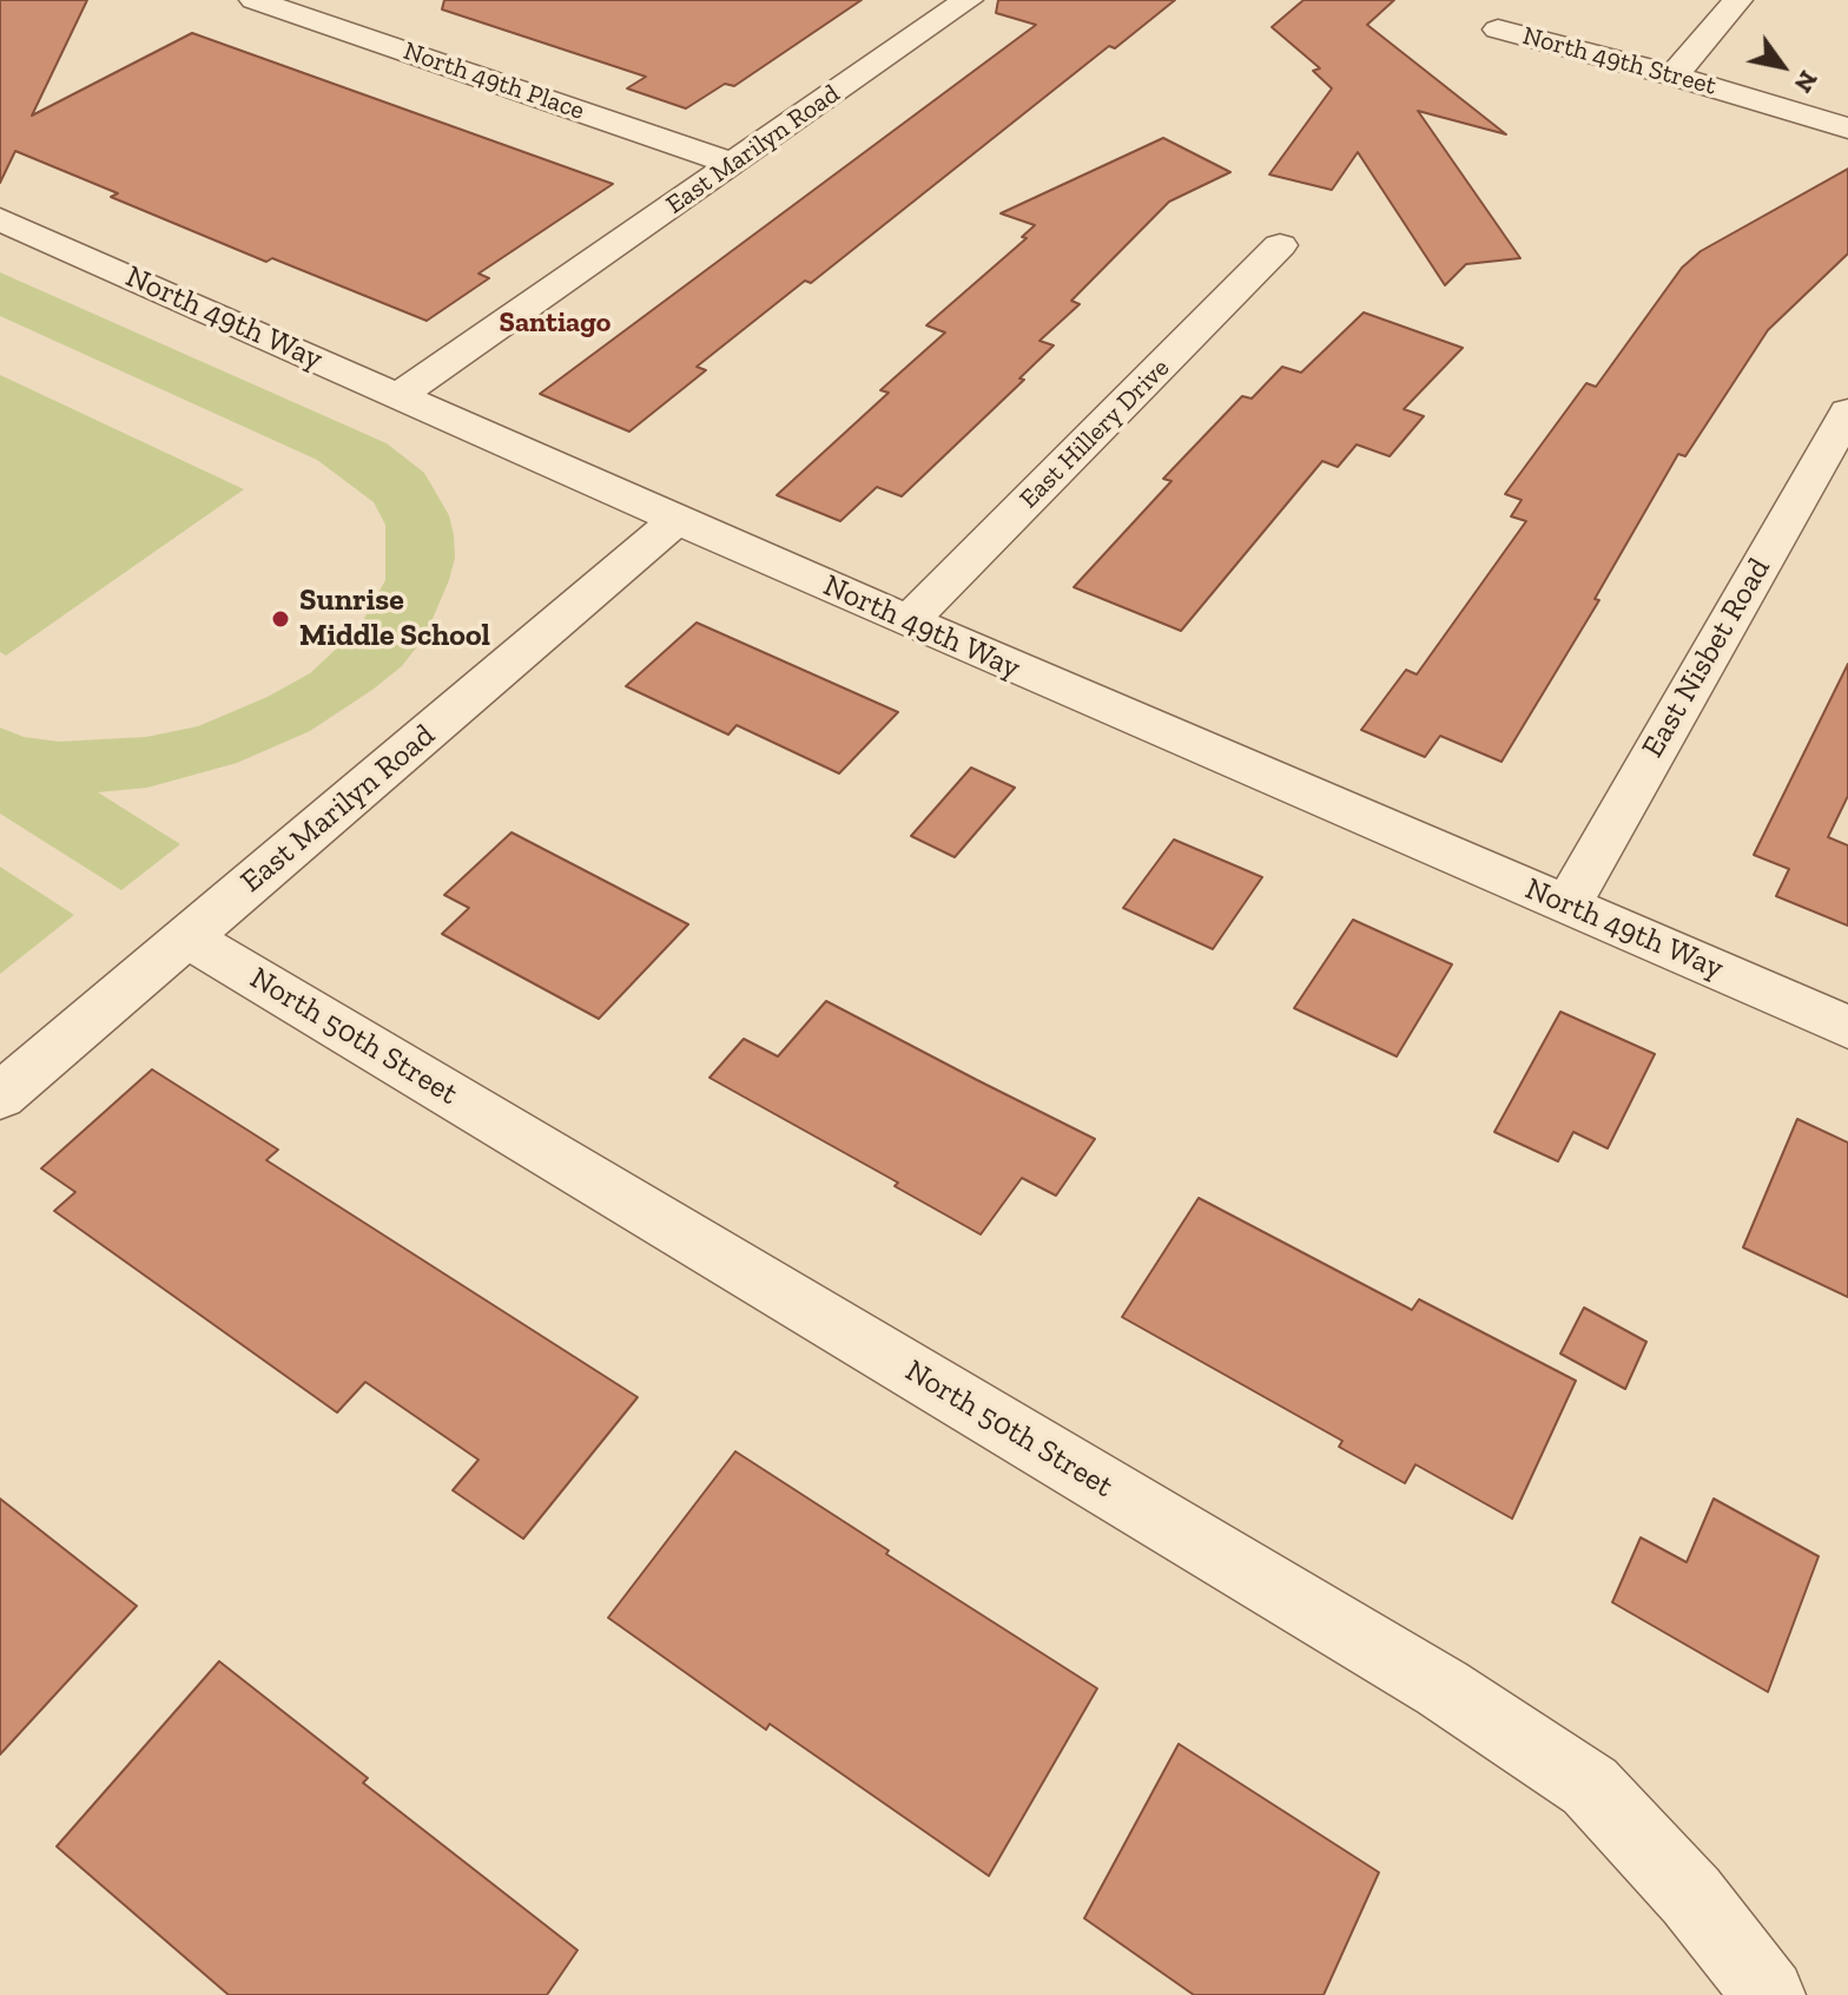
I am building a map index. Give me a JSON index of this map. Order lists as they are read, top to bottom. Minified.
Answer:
{"streets":{"street":["North 49th Street","North 49th Place","East Marilyn Road","North 49th Way","East Hillery Drive","East Nisbet Road","North 50th Street"]},"crossings":[["North 49th Place","East Marilyn Road"],["East Marilyn Road","North 49th Way"],["East Marilyn Road","North 50th Street"],["North 49th Way","East Hillery Drive"],["North 49th Way","East Nisbet Road"]],"districts":["Santiago"],"places":["Sunrise Middle School"],"north":"bottom right"}
